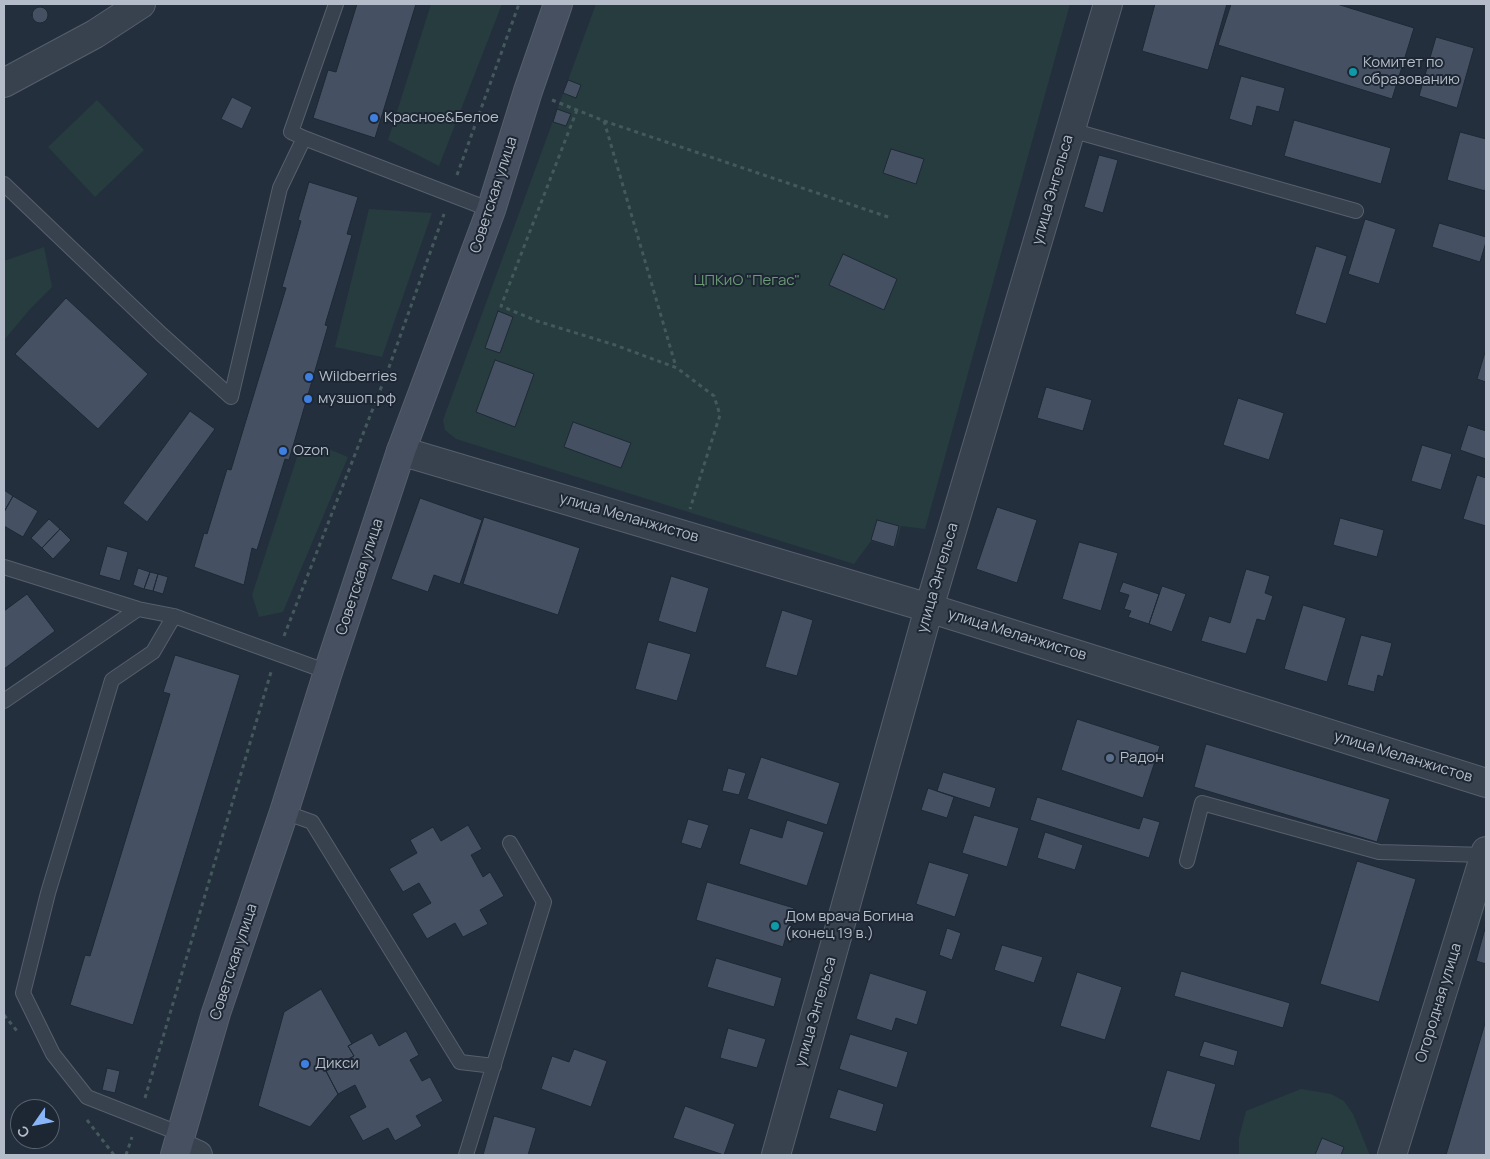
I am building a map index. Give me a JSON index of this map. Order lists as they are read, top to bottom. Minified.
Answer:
{"streets":{"main road":["Советская улица"],"street":["улица Энгельса","улица Меланжистов","Огородная улица"]},"crossings":[["улица Энгельса","улица Меланжистов"],["Советская улица","улица Меланжистов"]],"parks":["ЦПКиО \"Пегас\""],"places":["Комитет по образованию","Красное&Белое","Wildberries","музшоп.рф","Ozon","Радон","Дом врача Богина (конец 19 в.)","Дикси"],"north":"bottom left"}
